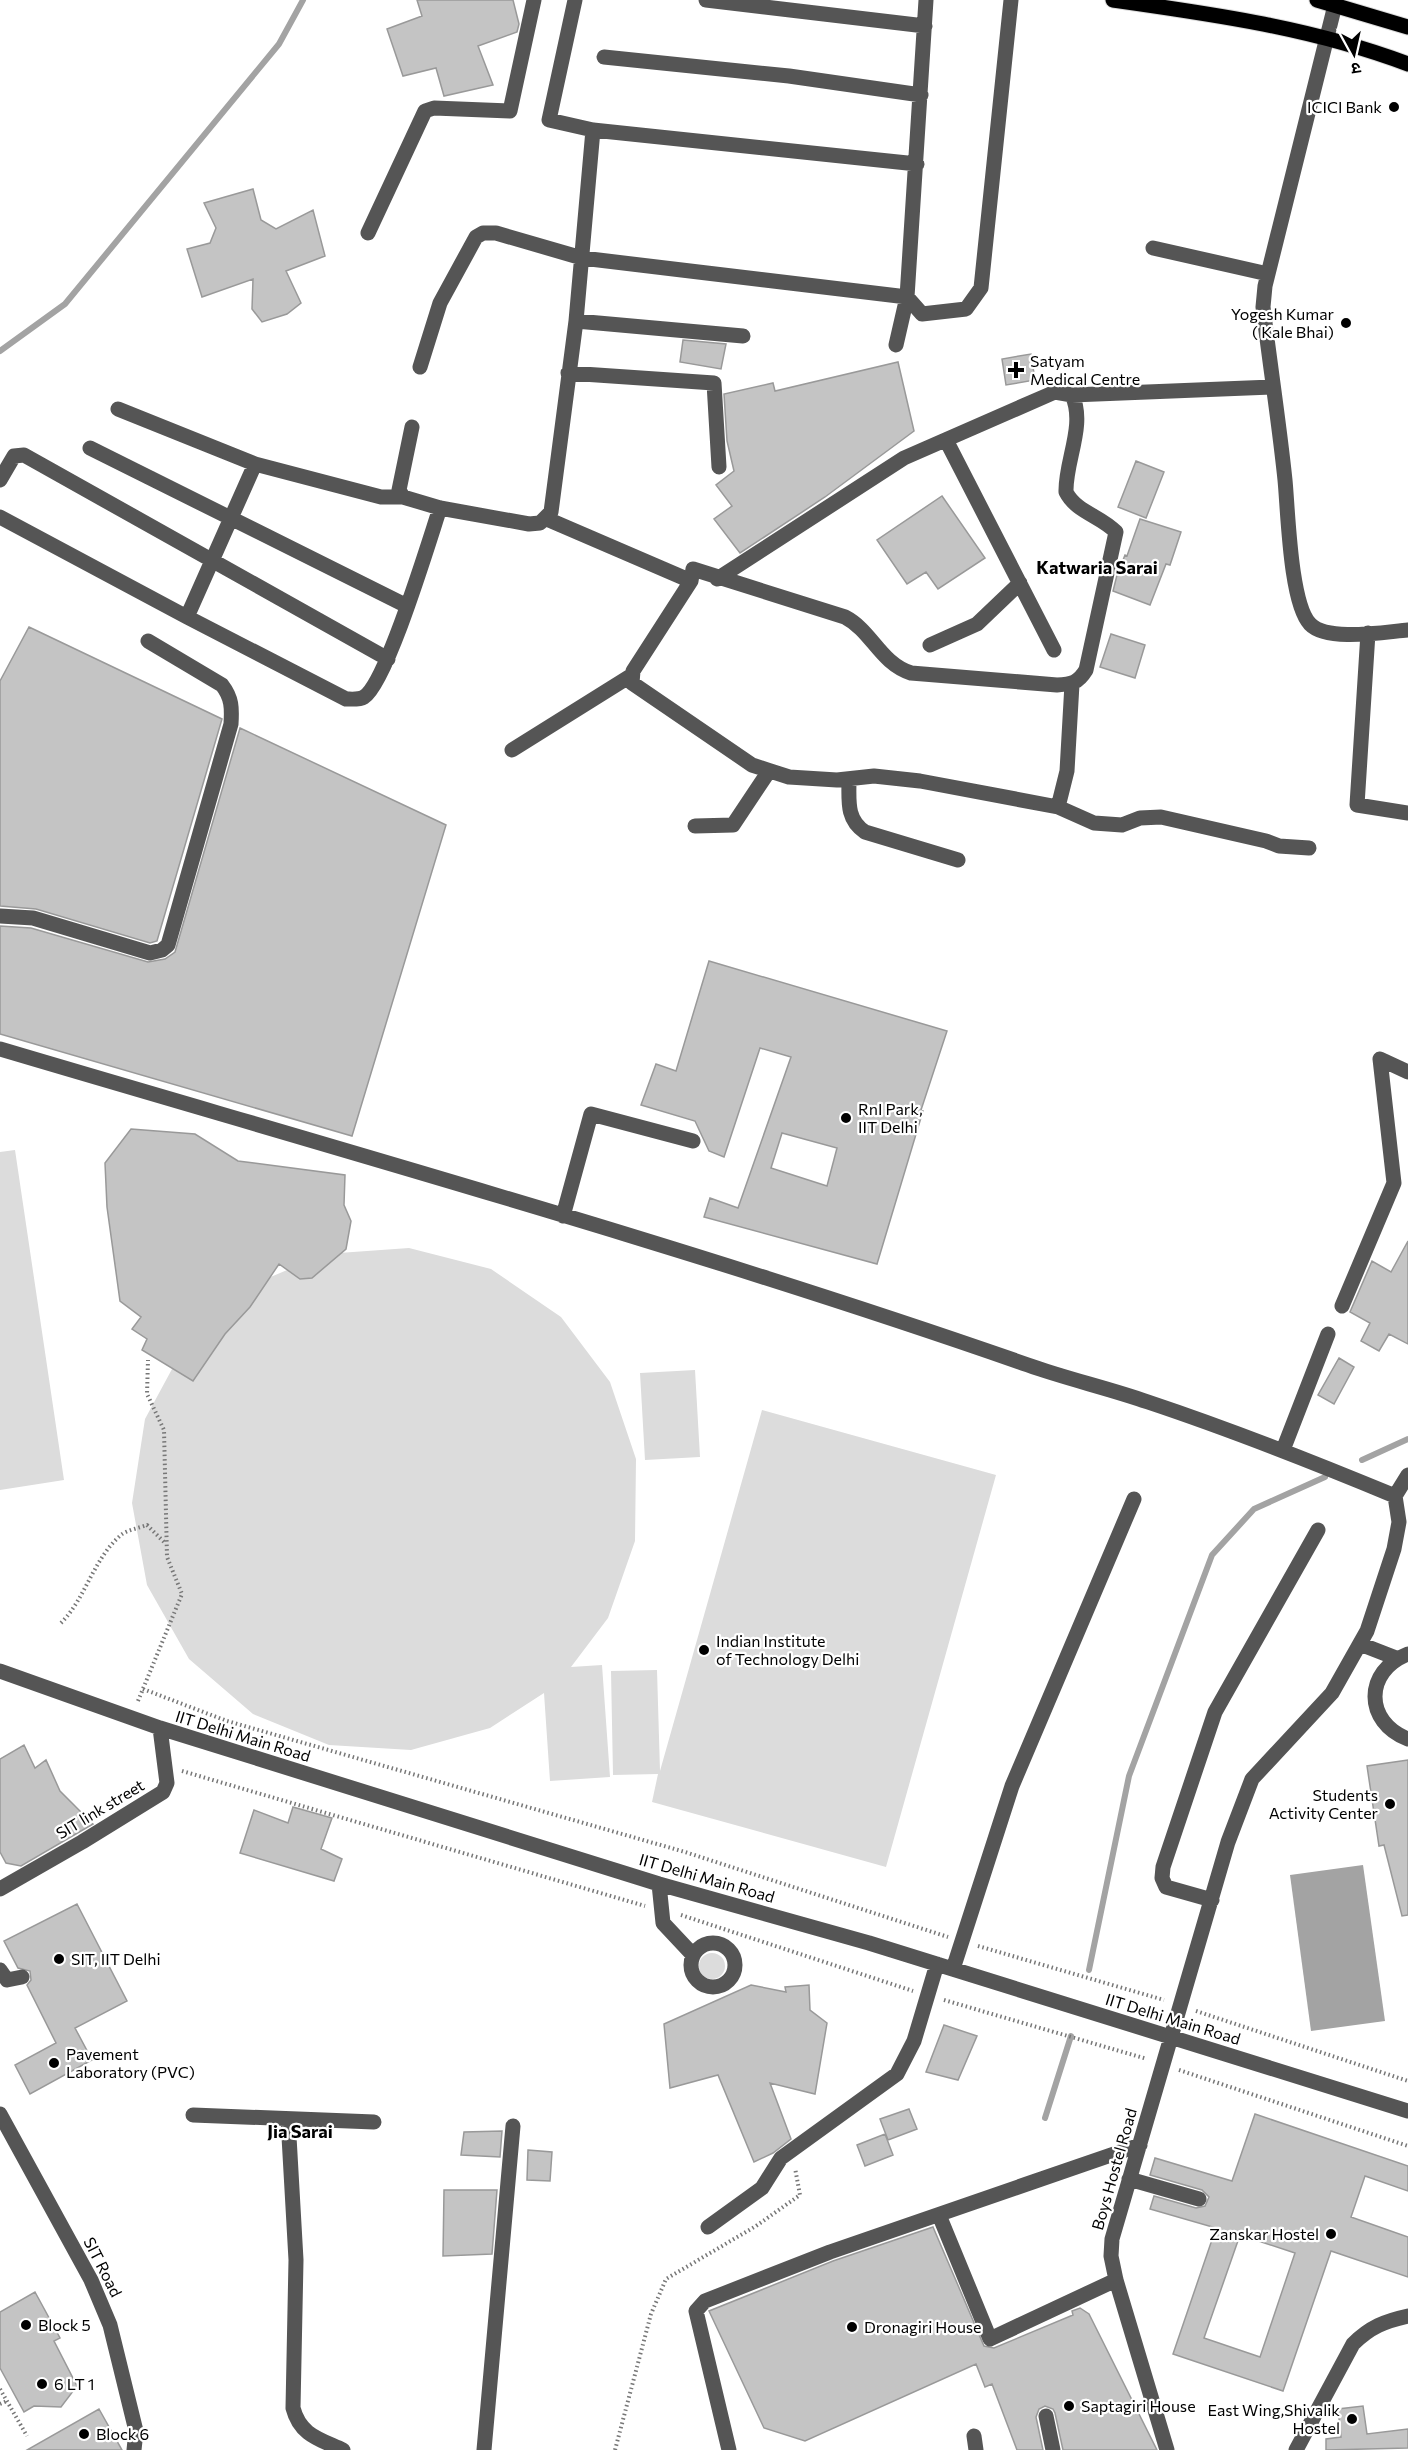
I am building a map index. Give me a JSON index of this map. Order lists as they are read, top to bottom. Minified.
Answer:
{"streets":{"street":["IIT Delhi Main Road","SIT link street","Boys Hostel Road","SIT Road"]},"crossings":[["IIT Delhi Main Road","SIT link street"],["IIT Delhi Main Road","Boys Hostel Road"]],"districts":["Katwaria Sarai","Jia Sarai"],"places":{"other":["ICICI Bank","Yogesh Kumar ( Kale Bhai)","RnI Park, IIT Delhi","Indian Institute of Technology Delhi","Students Activity Center","SIT, IIT Delhi","Pavement Laboratory (PVC)","Zanskar Hostel","Block 5","Dronagiri House","6 LT 1","Saptagiri House","East Wing,Shivalik Hostel","Block 6"],"health":["Satyam Medical Centre"]},"north":"bottom"}
